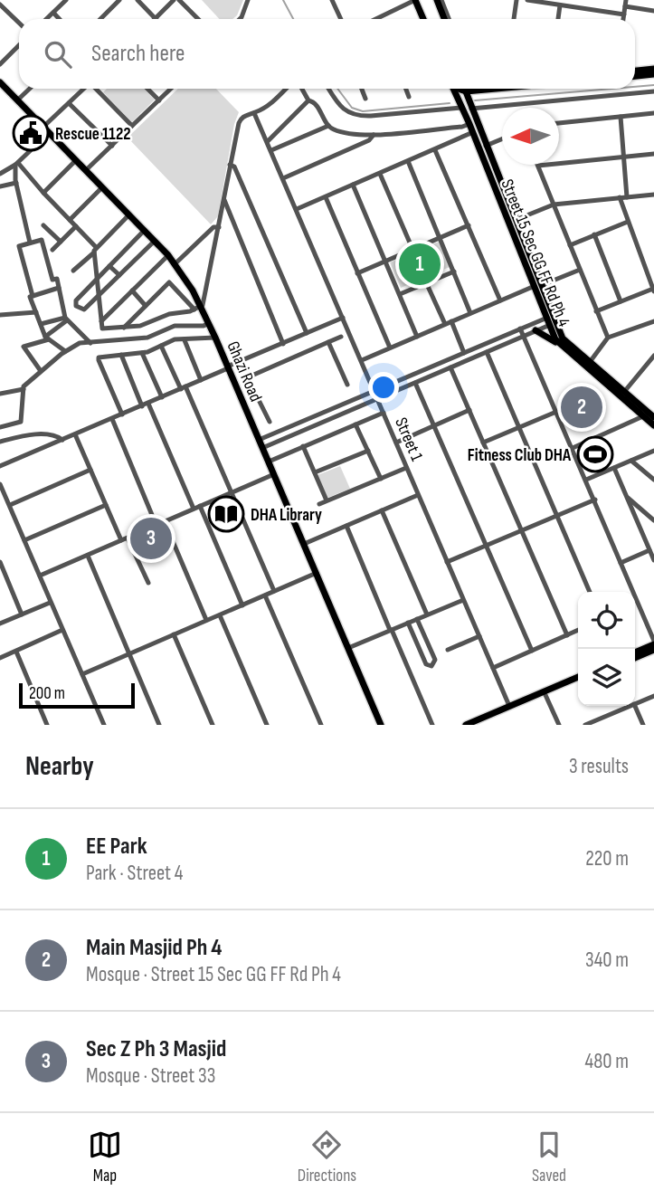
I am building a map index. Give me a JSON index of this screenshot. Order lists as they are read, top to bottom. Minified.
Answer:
{"streets":{"main road":["Street 15 Sec GG FF Rd Ph 4","Ghazi Road"],"street":["Street 1"]},"places":{"public building":["Rescue 1122"],"sports":["Fitness Club DHA"],"library":["DHA Library"]},"scale_bar":"200 m","north":"left","page":{"search":"Search here","pins":["1","2","3"],"scale":"200 m","heading":["Nearby","3 results"],"list":[{"mark":"1","name":"EE Park","note":"Park · Street 4","value":"220 m"},{"mark":"2","name":"Main Masjid Ph 4","note":"Mosque · Street 15 Sec GG FF Rd Ph 4","value":"340 m"},{"mark":"3","name":"Sec Z Ph 3 Masjid","note":"Mosque · Street 33","value":"480 m"}],"nav":["Map","Directions","Saved"]}}
